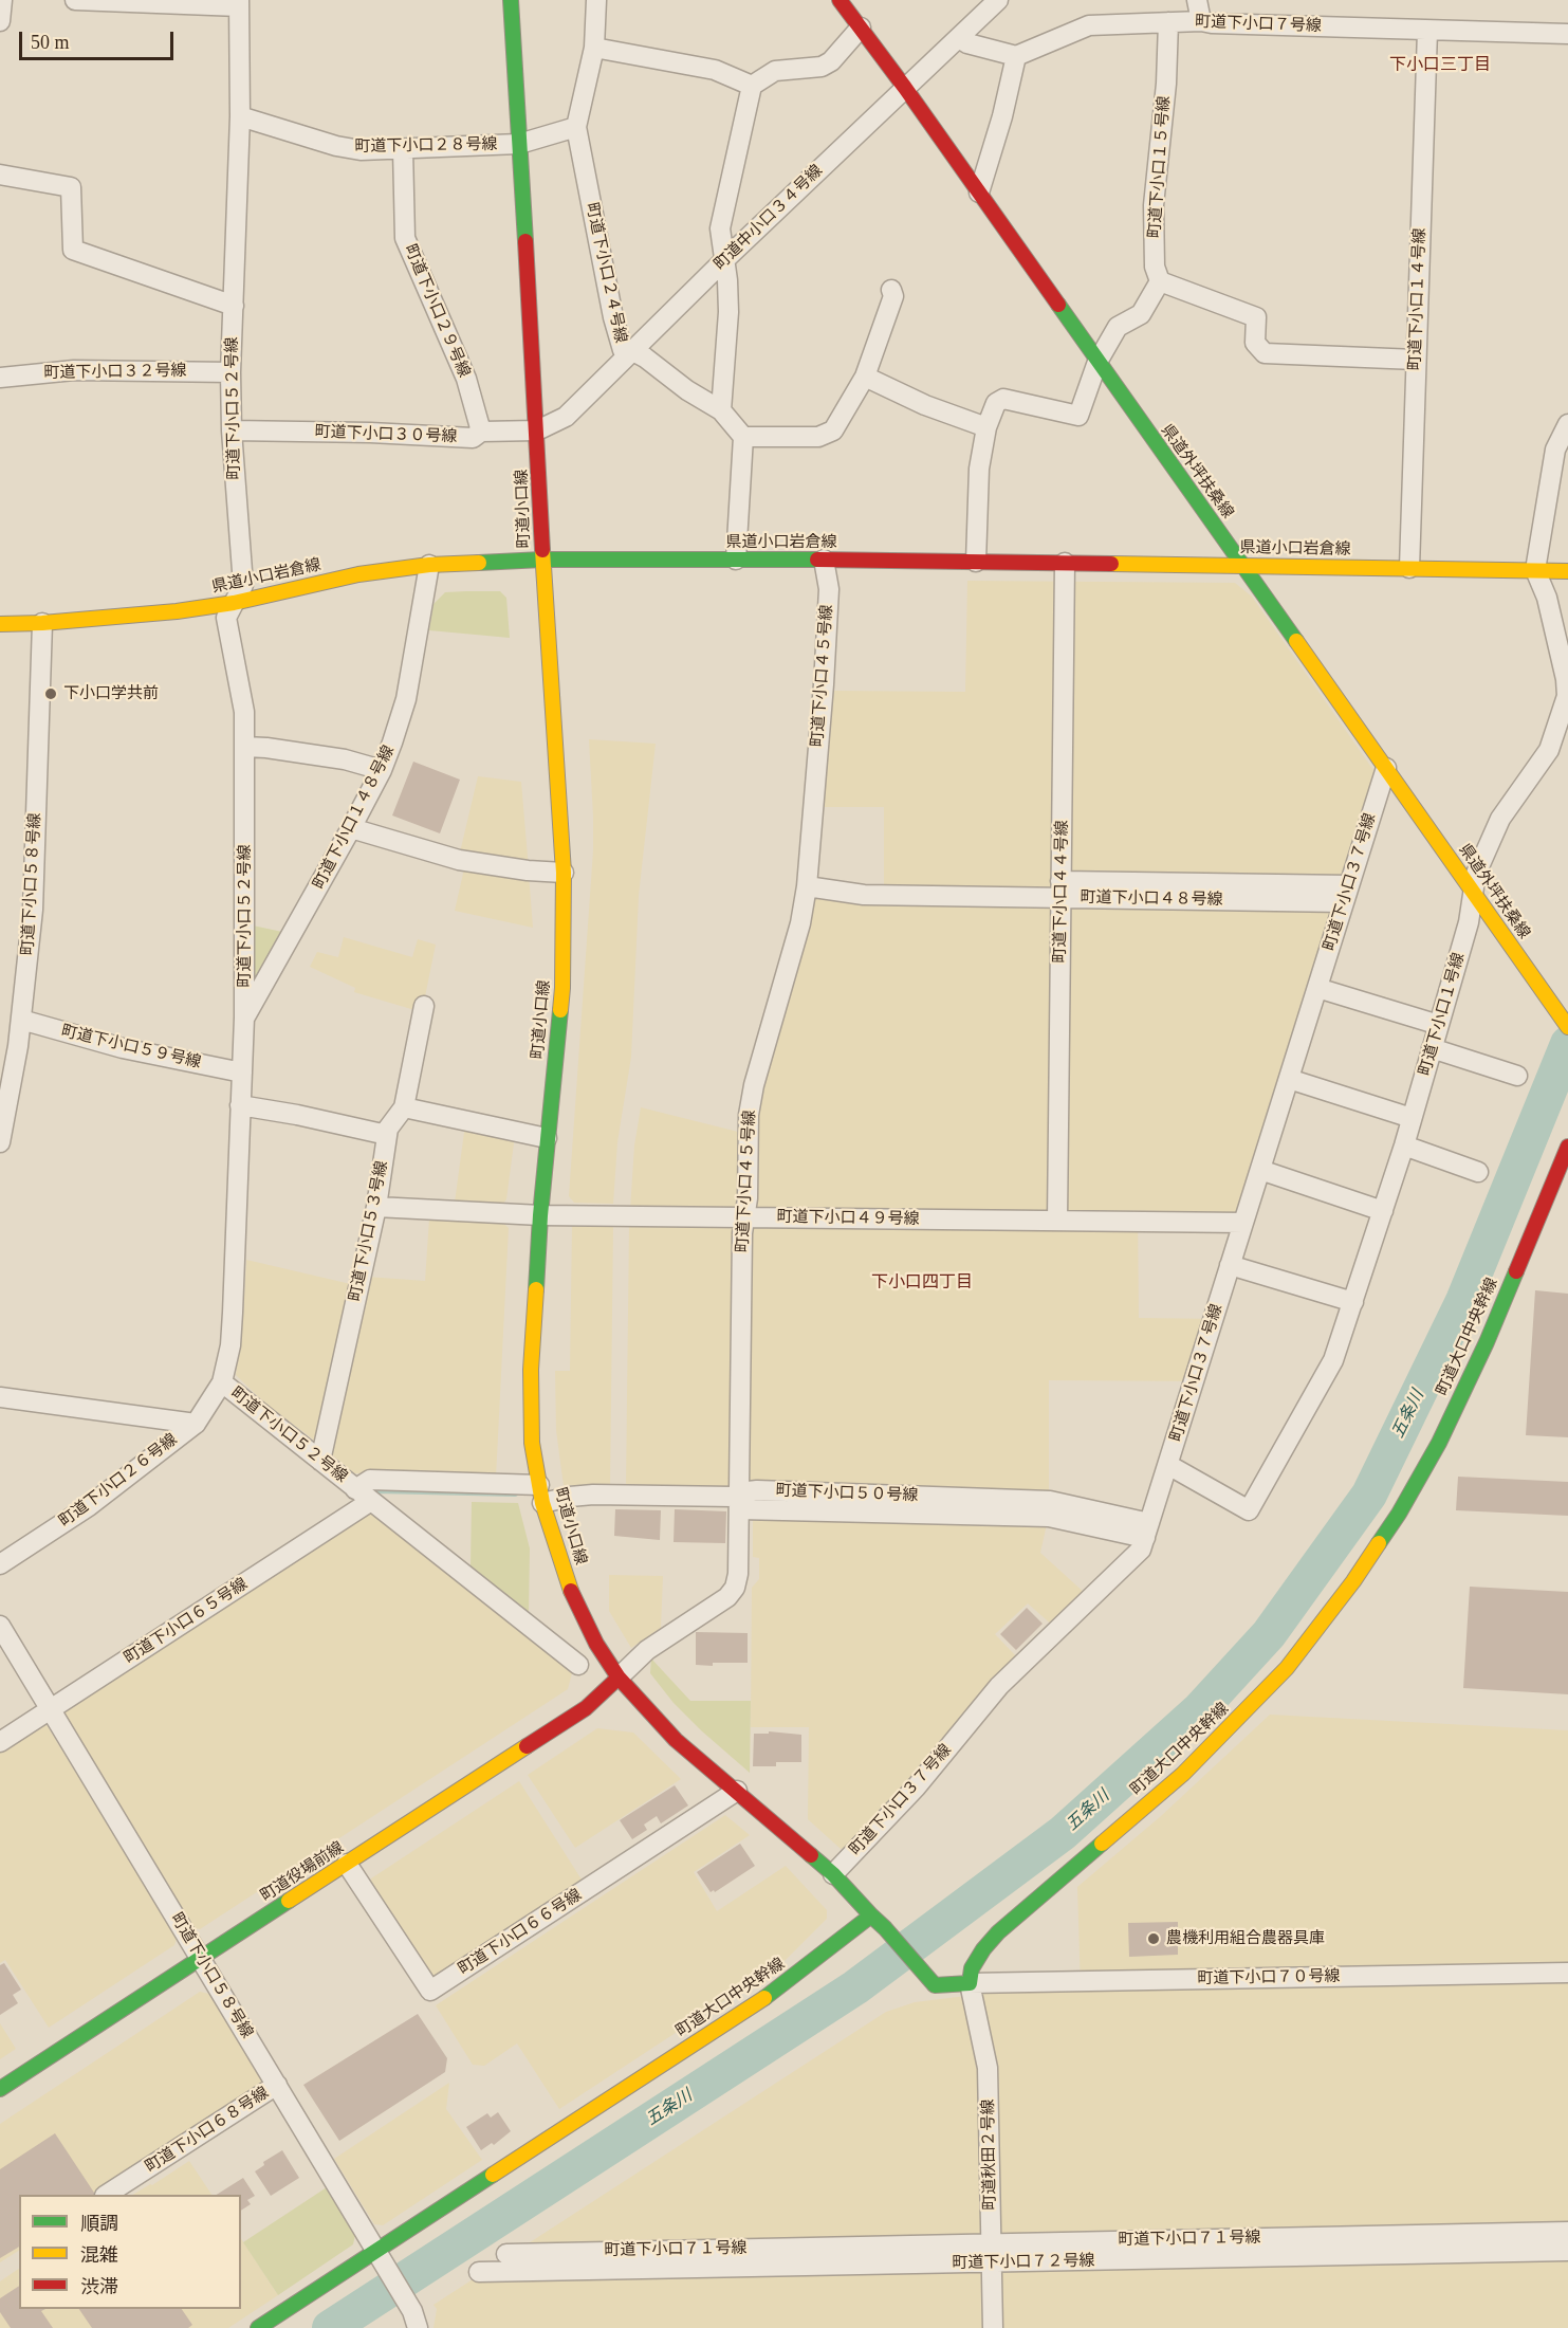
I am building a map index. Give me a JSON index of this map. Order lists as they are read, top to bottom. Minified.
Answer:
{"streets":{"street":["町道下小口７号線","町道下小口２８号線","町道下小口１５号線","町道中小口３４号線","町道下小口２４号線","町道下小口１４号線","町道下小口２９号線","町道下小口３２号線","町道下小口５２号線","町道下小口３０号線","県道外坪扶桑線","町道小口線","県道小口岩倉線","町道下小口４５号線","町道下小口１４８号線","町道下小口３７号線","町道下小口５８号線","町道下小口４４号線","町道下小口４８号線","町道下小口１号線","町道下小口５９号線","町道下小口４９号線","町道下小口５３号線","町道大口中央幹線","町道下小口２６号線","町道下小口５０号線","町道下小口６５号線","町道役場前線","町道下小口６６号線","町道下小口７０号線","町道下小口６８号線","町道秋田２号線","町道下小口７１号線","町道下小口７２号線"]},"crossings":[["町道下小口７号線","町道下小口１５号線"],["町道下小口７号線","町道下小口１４号線"],["町道下小口２８号線","町道下小口２４号線"],["町道下小口２８号線","町道下小口２９号線"],["町道下小口２８号線","町道下小口５２号線"],["町道下小口２８号線","町道小口線"],["町道中小口３４号線","町道下小口２４号線"],["町道中小口３４号線","町道下小口３０号線"],["町道中小口３４号線","県道外坪扶桑線"],["町道中小口３４号線","町道小口線"],["町道下小口１４号線","県道小口岩倉線"],["町道下小口２９号線","町道下小口３０号線"],["町道下小口３２号線","町道下小口５２号線"],["町道下小口５２号線","町道下小口３０号線"],["町道下小口５２号線","県道小口岩倉線"],["町道下小口５２号線","町道下小口１４８号線"],["町道下小口５２号線","町道下小口５９号線"],["町道下小口５２号線","町道下小口５３号線"],["町道下小口５２号線","町道下小口２６号線"],["町道下小口５２号線","町道下小口５０号線"],["町道下小口５２号線","町道下小口６５号線"],["町道下小口３０号線","町道小口線"],["県道外坪扶桑線","県道小口岩倉線"],["県道外坪扶桑線","町道下小口３７号線"],["県道外坪扶桑線","町道下小口１号線"],["町道小口線","県道小口岩倉線"],["町道小口線","町道下小口４５号線"],["町道小口線","町道下小口３７号線"],["町道小口線","町道下小口４９号線"],["町道小口線","町道大口中央幹線"],["町道小口線","町道下小口５０号線"],["町道小口線","町道役場前線"],["町道小口線","町道下小口６６号線"],["県道小口岩倉線","町道下小口４５号線"],["県道小口岩倉線","町道下小口１４８号線"],["県道小口岩倉線","町道下小口５８号線"],["県道小口岩倉線","町道下小口４４号線"],["県道小口岩倉線","町道下小口１号線"],["町道下小口４５号線","町道下小口４８号線"],["町道下小口４５号線","町道下小口４９号線"],["町道下小口４５号線","町道下小口５０号線"],["町道下小口４５号線","町道役場前線"],["町道下小口３７号線","町道下小口４８号線"],["町道下小口３７号線","町道下小口１号線"],["町道下小口３７号線","町道下小口４９号線"],["町道下小口３７号線","町道下小口５０号線"],["町道下小口５８号線","町道下小口５９号線"],["町道下小口５８号線","町道大口中央幹線"],["町道下小口５８号線","町道下小口６５号線"],["町道下小口５８号線","町道役場前線"],["町道下小口５８号線","町道下小口６８号線"],["町道下小口４４号線","町道下小口４８号線"],["町道下小口４４号線","町道下小口４９号線"],["町道下小口４９号線","町道下小口５３号線"],["町道大口中央幹線","町道下小口７０号線"],["町道大口中央幹線","町道秋田２号線"],["町道役場前線","町道下小口６６号線"],["町道下小口７０号線","町道秋田２号線"],["町道秋田２号線","町道下小口７１号線"],["町道秋田２号線","町道下小口７２号線"]],"districts":["下小口三丁目","下小口四丁目"],"water":["五条川"],"places":["下小口学共前","農機利用組合農器具庫"],"legend":["順調","混雑","渋滞"],"scale_bar":"50 m"}
